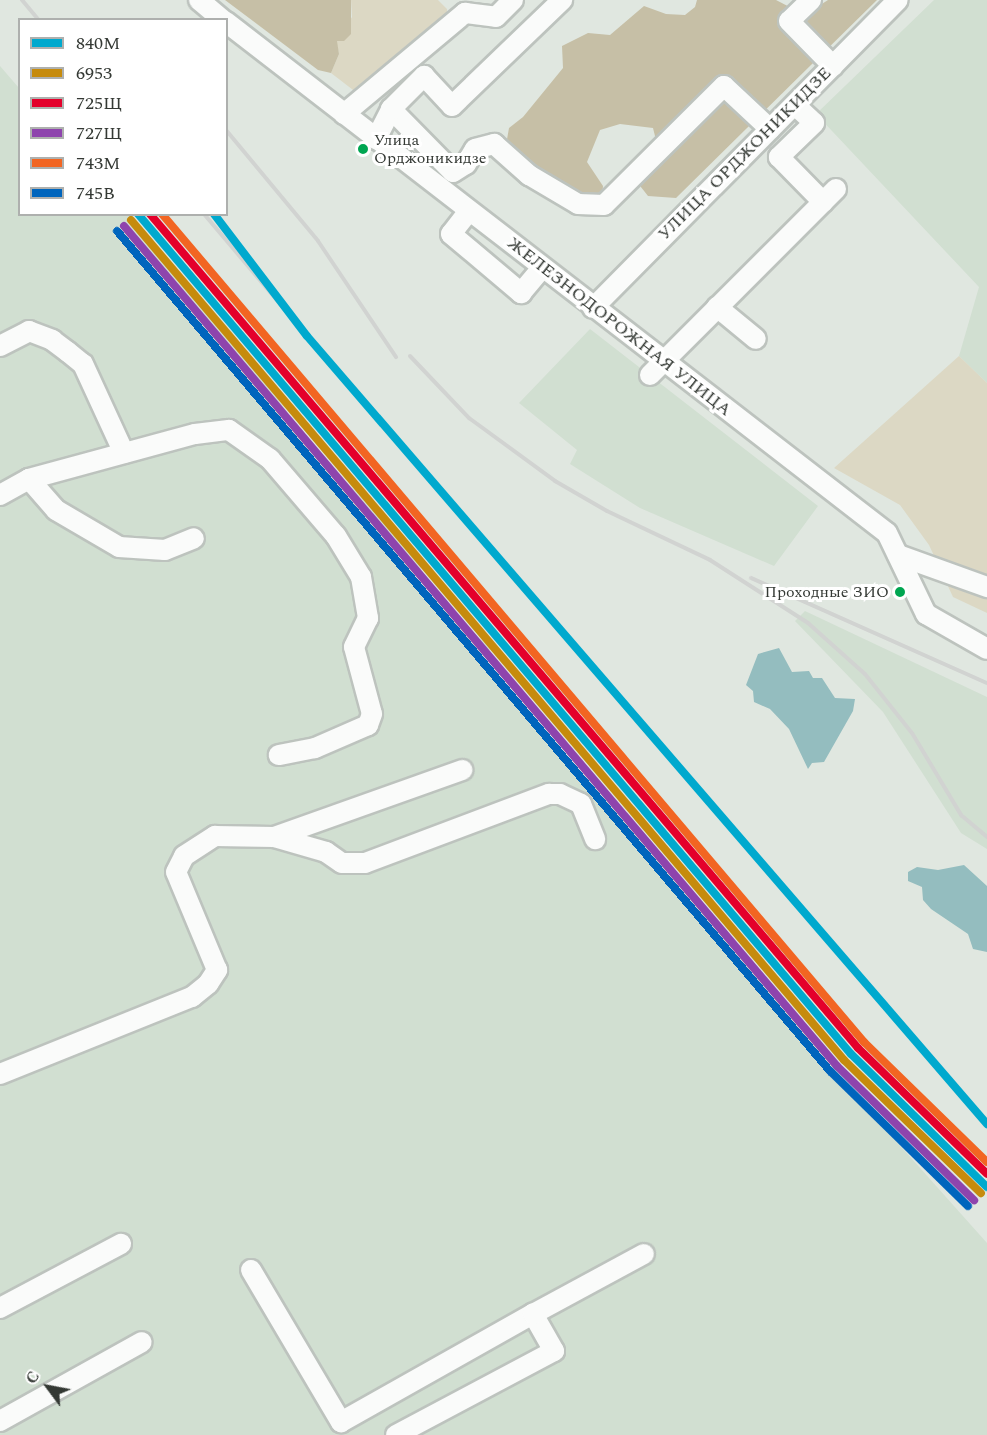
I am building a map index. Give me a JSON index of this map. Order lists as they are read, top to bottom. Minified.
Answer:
{"streets":{"street":["УЛИЦА ОРДЖОНИКИДЗЕ","ЖЕЛЕЗНОДОРОЖНАЯ УЛИЦА"]},"crossings":[["УЛИЦА ОРДЖОНИКИДЗЕ","ЖЕЛЕЗНОДОРОЖНАЯ УЛИЦА"]],"places":["Улица Орджоникидзе","Проходные ЗИО"],"lines":["transit line 840М","transit line 725Щ","transit line 743М","transit line 6953","transit line 727Щ","transit line 745В"],"legend":["840М","6953","725Щ","727Щ","743М","745В"],"north":"top left"}
